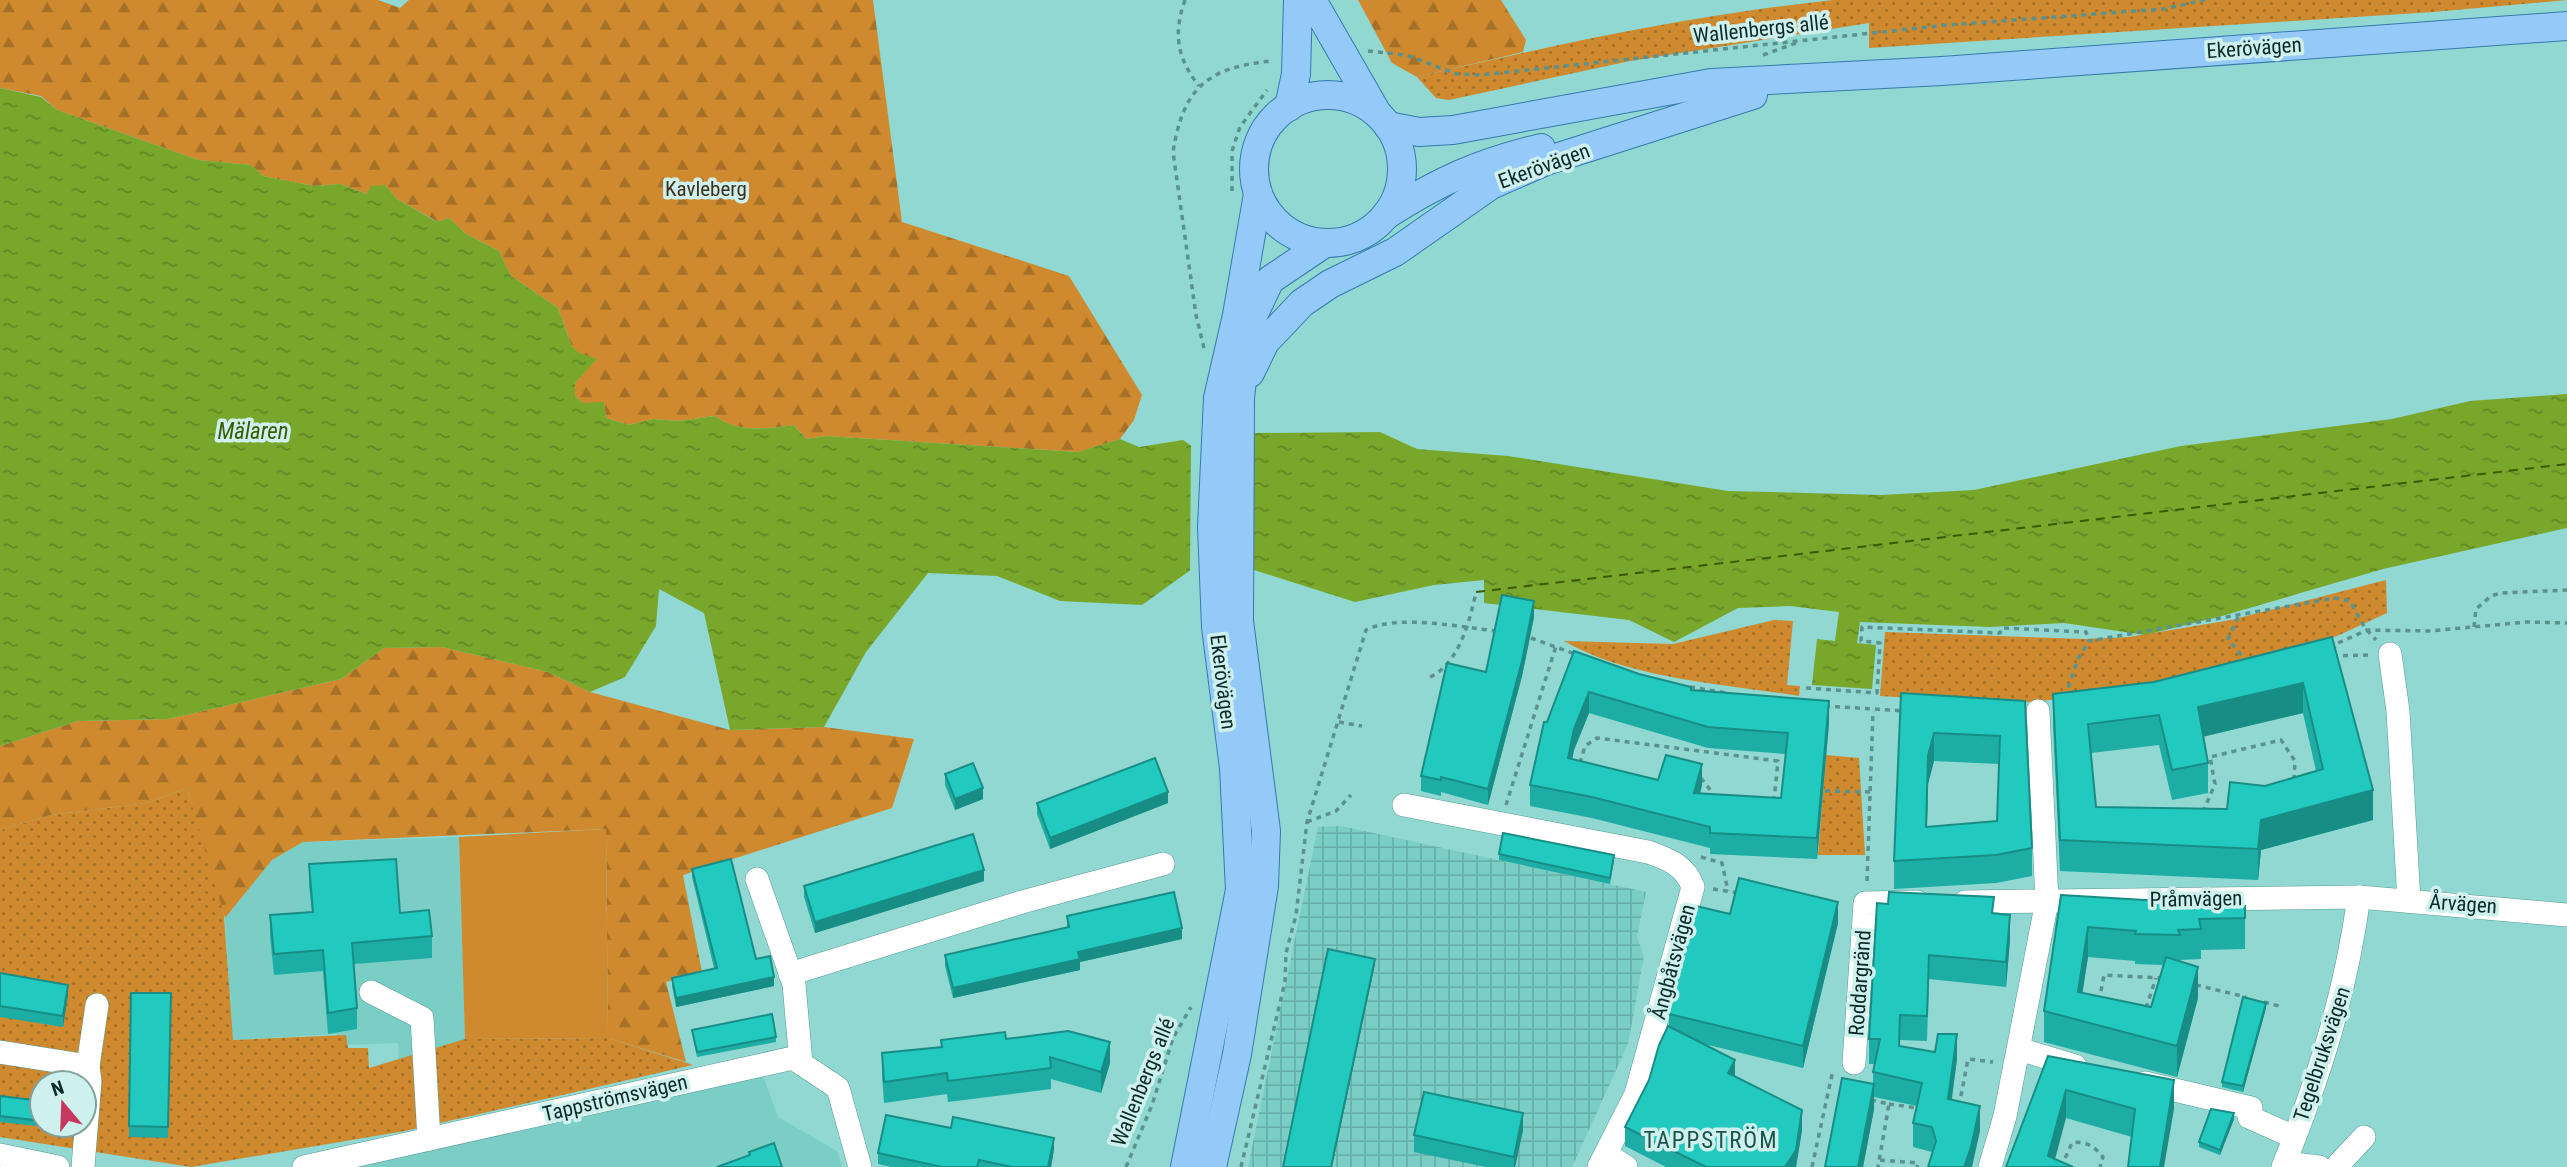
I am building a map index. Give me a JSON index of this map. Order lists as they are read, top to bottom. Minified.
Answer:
{"streets":{"main road":["Ekerövägen"],"street":["Pråmvägen","Årvägen","Ångbåtsvägen","Roddargränd","Tegelbruksvägen","Tappströmsvägen"],"path":["Wallenbergs allé"]},"crossings":[["Pråmvägen","Årvägen"],["Pråmvägen","Roddargränd"],["Pråmvägen","Tegelbruksvägen"],["Årvägen","Tegelbruksvägen"]],"districts":["TAPPSTRÖM"],"water":["Mälaren"],"parks":["Kavleberg"],"north":"top"}
